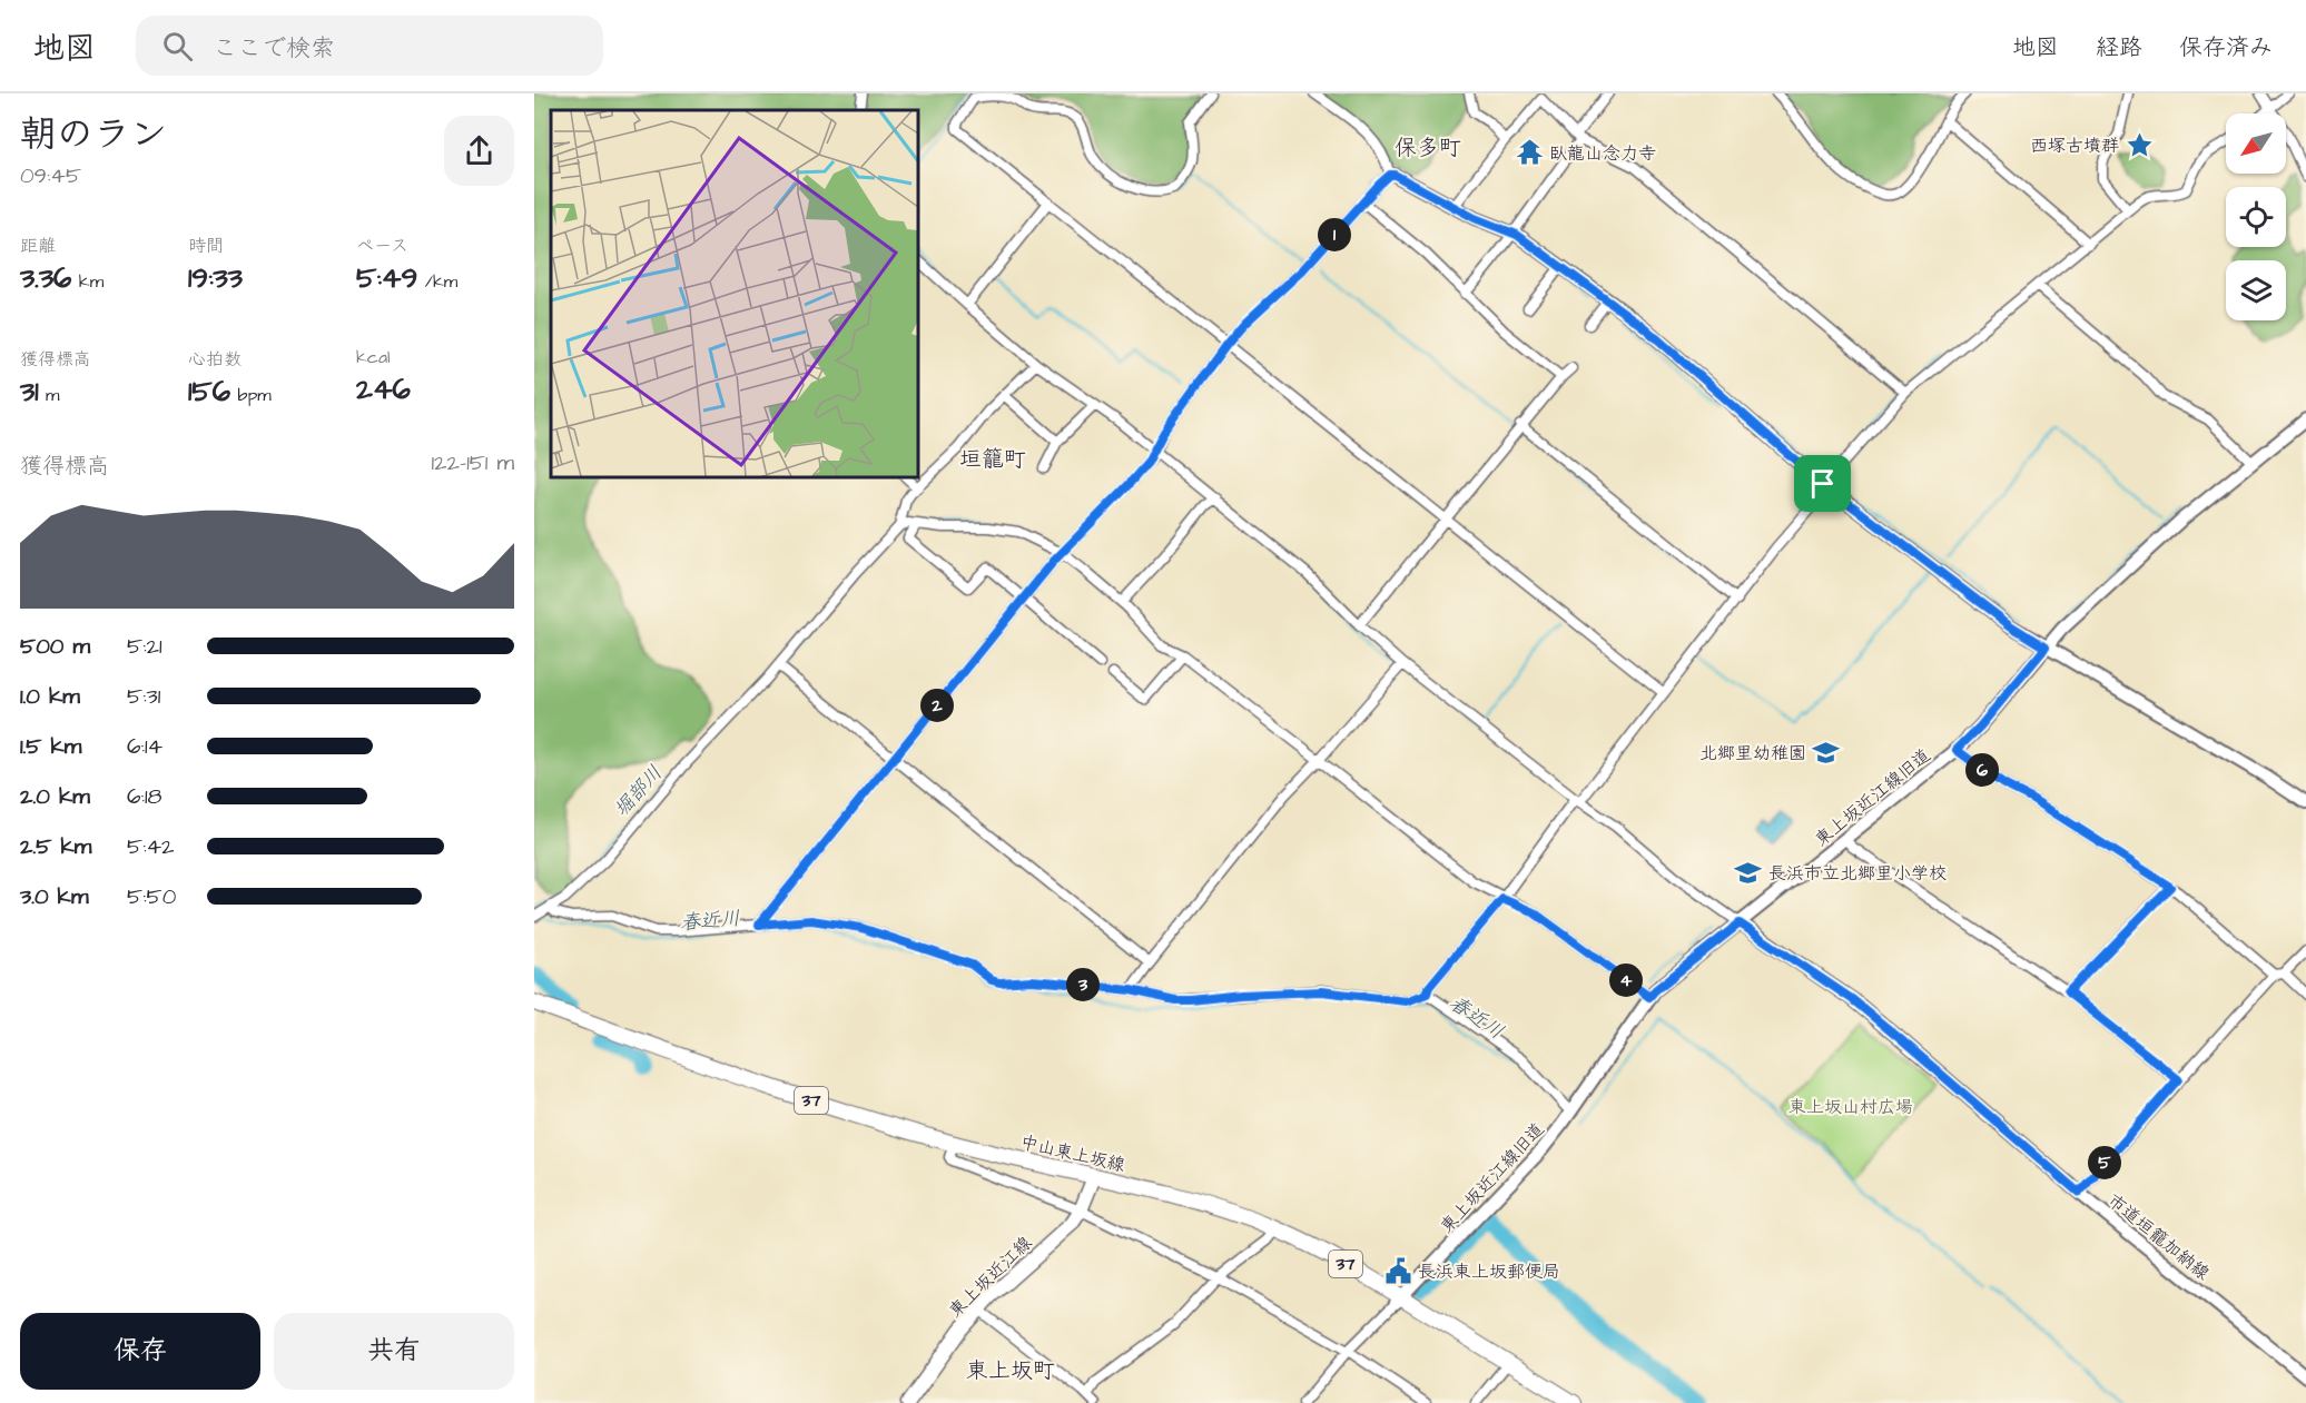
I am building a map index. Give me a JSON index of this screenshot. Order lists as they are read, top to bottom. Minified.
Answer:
{"streets":{"main road":["37","中山東上坂線","東上坂近江線"],"street":["東上坂近江線旧道","市道垣籠加納線"]},"crossings":[["東上坂近江線旧道","中山東上坂線"],["東上坂近江線旧道","市道垣籠加納線"],["中山東上坂線","東上坂近江線"]],"districts":["保多町","垣籠町","東上坂町"],"water":["堀部川","春近川"],"parks":["東上坂山村広場"],"places":{"place":["西塚古墳群"],"temple":["臥龍山念力寺"],"school or university":["北郷里幼稚園","長浜市立北郷里小学校"],"public building":["長浜東上坂郵便局"]},"north":"bottom left","page":{"header":"地図","search":"ここで検索","nav":["地図","経路","保存済み"],"heading":["朝のラン","09:45"],"stats":[["距離","3.36 km"],["時間","19:33"],["ペース","5:49 /km"],["獲得標高","31 m"],["心拍数","156 bpm"],["kcal","246"]],"pins":["1","2","6","4","3","5"],"chart":["獲得標高","122–151 m"],"list":[{"name":"500 m","note":"5:21"},{"name":"1.0 km","note":"5:31"},{"name":"1.5 km","note":"6:14"},{"name":"2.0 km","note":"6:18"},{"name":"2.5 km","note":"5:42"},{"name":"3.0 km","note":"5:50"}],"buttons":["保存","共有"]}}
